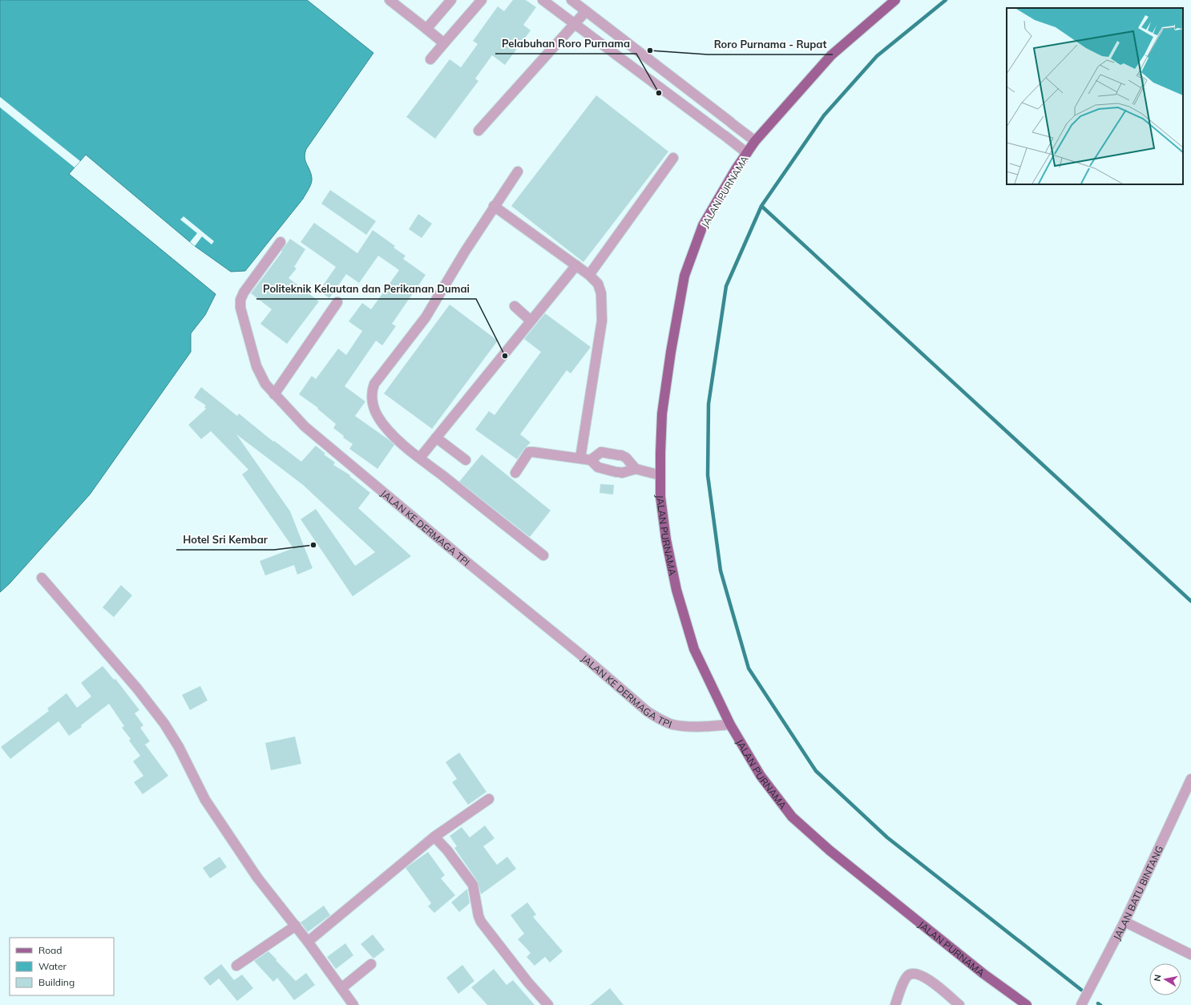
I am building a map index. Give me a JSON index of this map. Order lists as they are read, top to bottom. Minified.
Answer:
{"streets":{"main road":["JALAN PURNAMA"],"street":["JALAN KE DERMAGA TPI","JALAN BATU BINTANG"]},"crossings":[["JALAN PURNAMA","JALAN KE DERMAGA TPI"]],"places":["Roro Purnama - Rupat","Pelabuhan Roro Purnama","Politeknik Kelautan dan Perikanan Dumai","Hotel Sri Kembar"],"legend":["Road","Water","Building"],"north":"left"}
